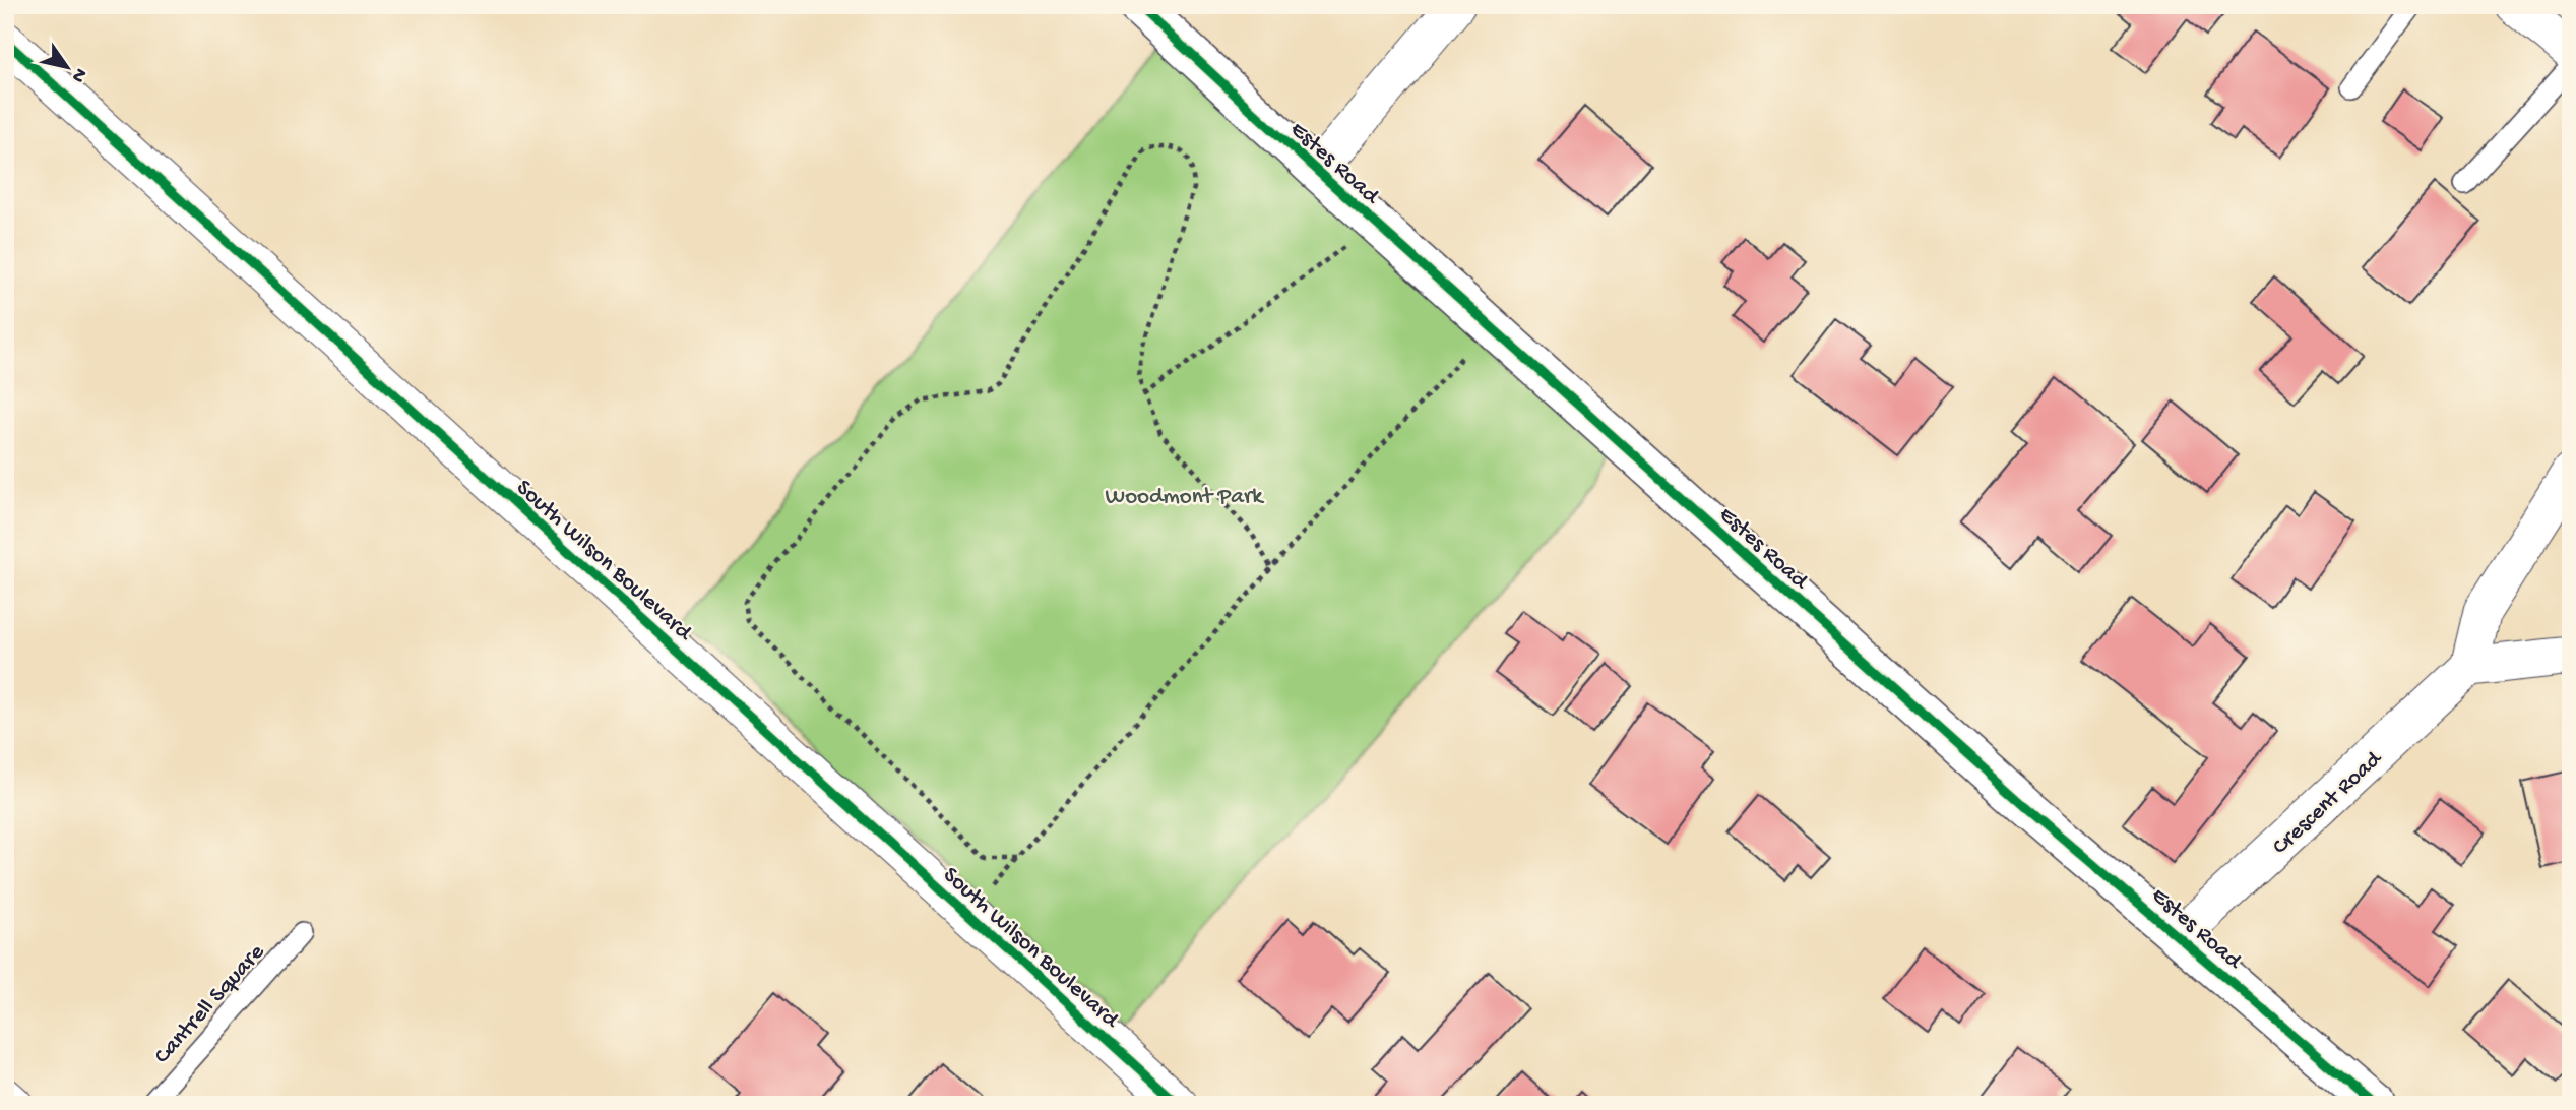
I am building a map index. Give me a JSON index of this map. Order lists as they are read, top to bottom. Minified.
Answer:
{"streets":{"street":["Estes Road","South Wilson Boulevard","Crescent Road"],"lane":["Cantrell Square"]},"crossings":[["Estes Road","Crescent Road"]],"parks":["Woodmont Park"],"north":"bottom right"}
